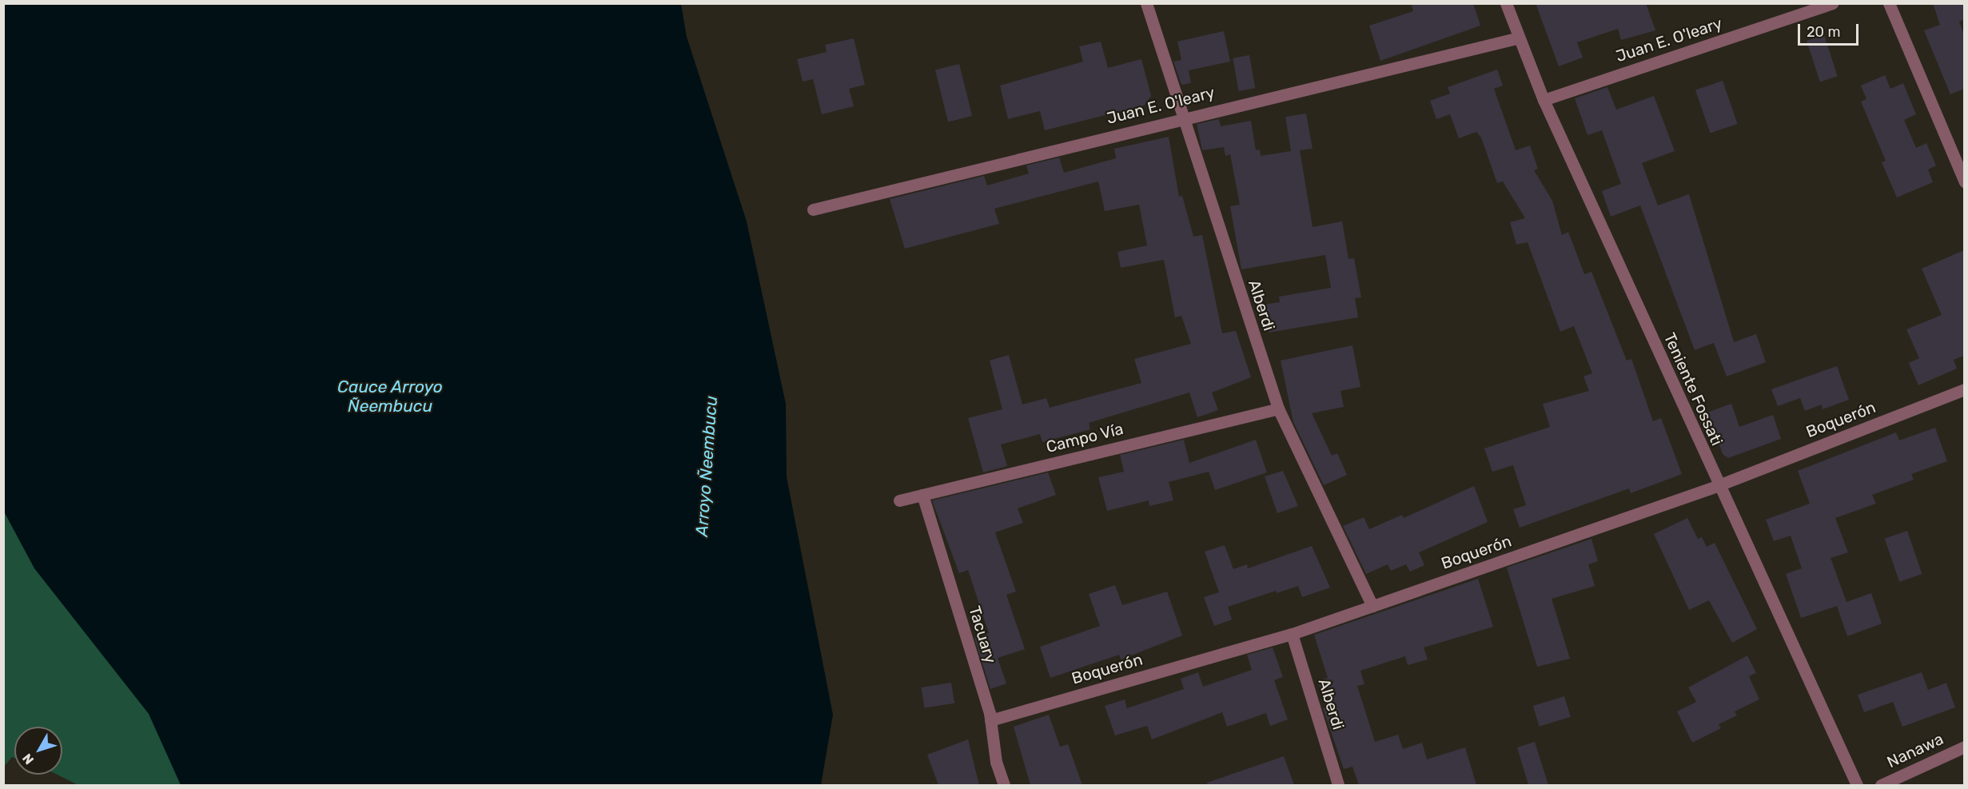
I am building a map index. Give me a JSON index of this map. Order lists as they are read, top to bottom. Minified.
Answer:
{"streets":{"street":["Juan E. O'leary","Alberdi","Teniente Fossati","Boquerón","Campo Vía","Tacuary","Nanawa"]},"crossings":[["Juan E. O'leary","Alberdi"],["Juan E. O'leary","Teniente Fossati"],["Alberdi","Boquerón"],["Alberdi","Campo Vía"],["Teniente Fossati","Boquerón"],["Boquerón","Tacuary"],["Campo Vía","Tacuary"]],"water":["Cauce Arroyo Ñeembucu","Arroyo Ñeembucu"],"scale_bar":"20 m","north":"bottom left"}
